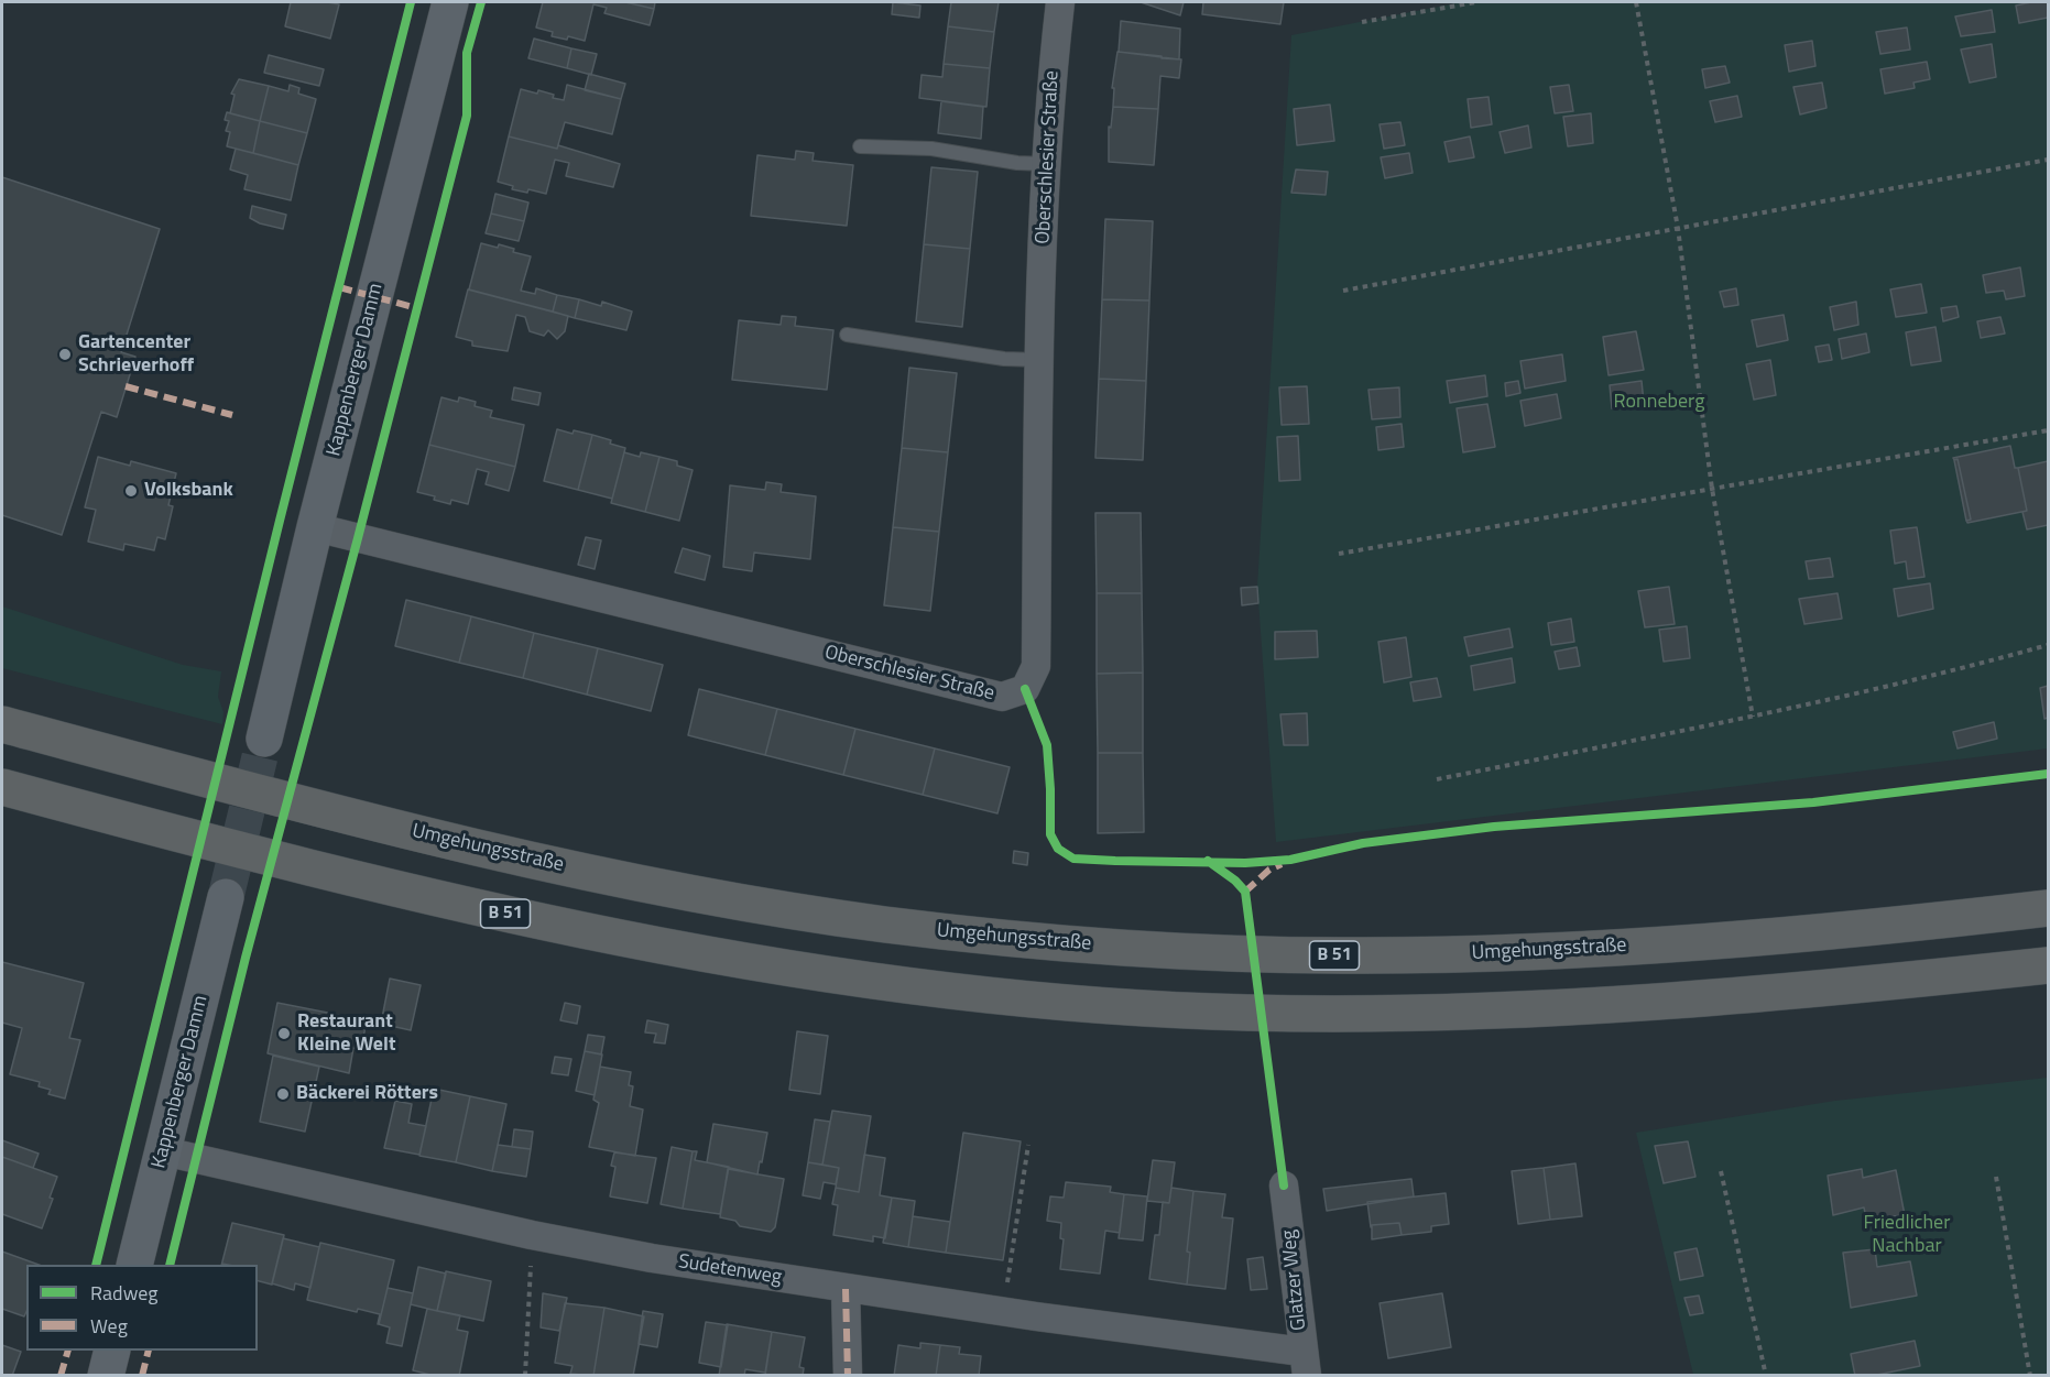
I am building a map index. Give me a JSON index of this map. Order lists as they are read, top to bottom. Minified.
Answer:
{"streets":{"highway":["Umgehungsstraße","B 51"],"main road":["Kappenberger Damm"],"street":["Oberschlesier Straße","Sudetenweg","Glatzer Weg"]},"crossings":[["Oberschlesier Straße","Kappenberger Damm"],["Kappenberger Damm","Sudetenweg"],["Sudetenweg","Glatzer Weg"]],"parks":["Ronneberg","Friedlicher Nachbar"],"places":["Gartencenter Schrieverhoff","Volksbank","Restaurant Kleine Welt","Bäckerei Rötters"],"legend":["Radweg","Weg"]}
